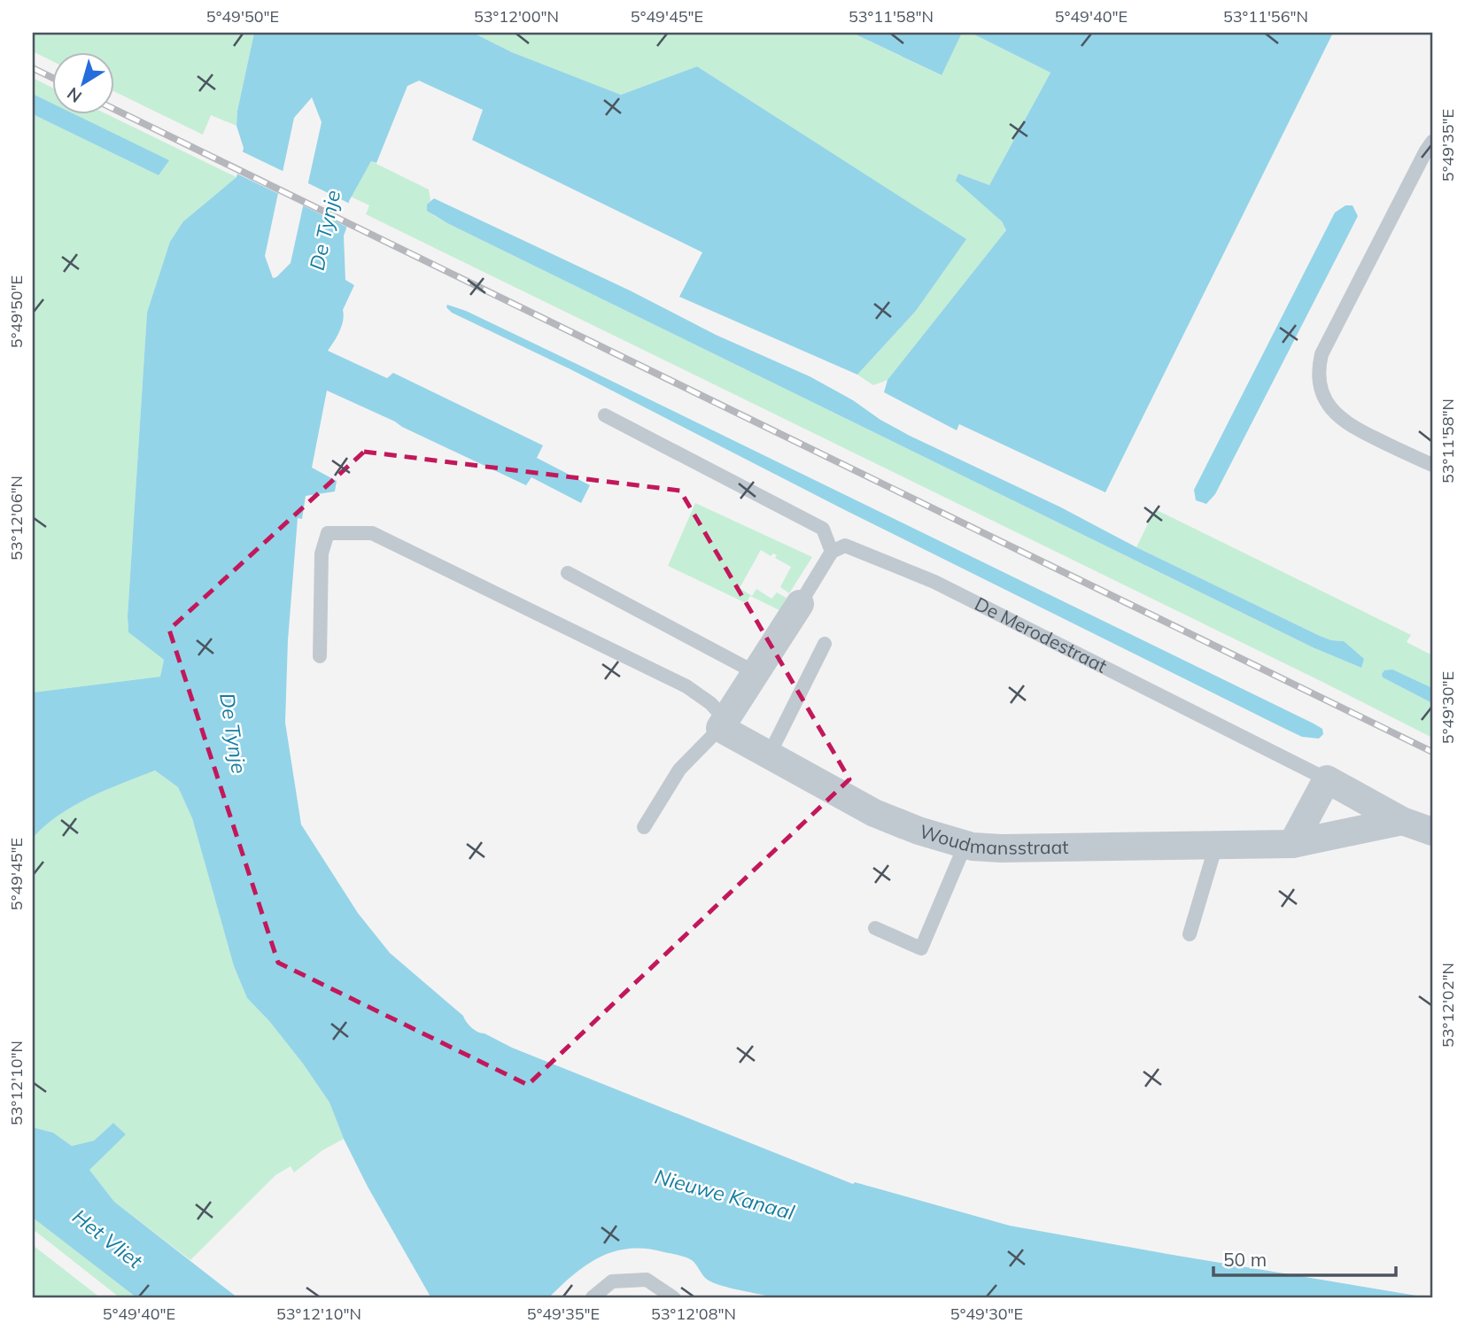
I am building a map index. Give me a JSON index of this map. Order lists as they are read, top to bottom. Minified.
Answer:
{"streets":{"street":["De Merodestraat","Woudmansstraat"]},"crossings":[["De Merodestraat","Woudmansstraat"]],"water":["De Tynje","Nieuwe Kanaal","Het Vliet"],"scale_bar":"50 m","north":"bottom left","coordinates":["5°49'50\"E","53°12'00\"N","5°49'45\"E","53°11'58\"N","5°49'40\"E","53°11'56\"N","5°49'35\"E","53°12'06\"N","5°49'30\"E","53°12'02\"N","53°12'10\"N","53°12'08\"N"]}
